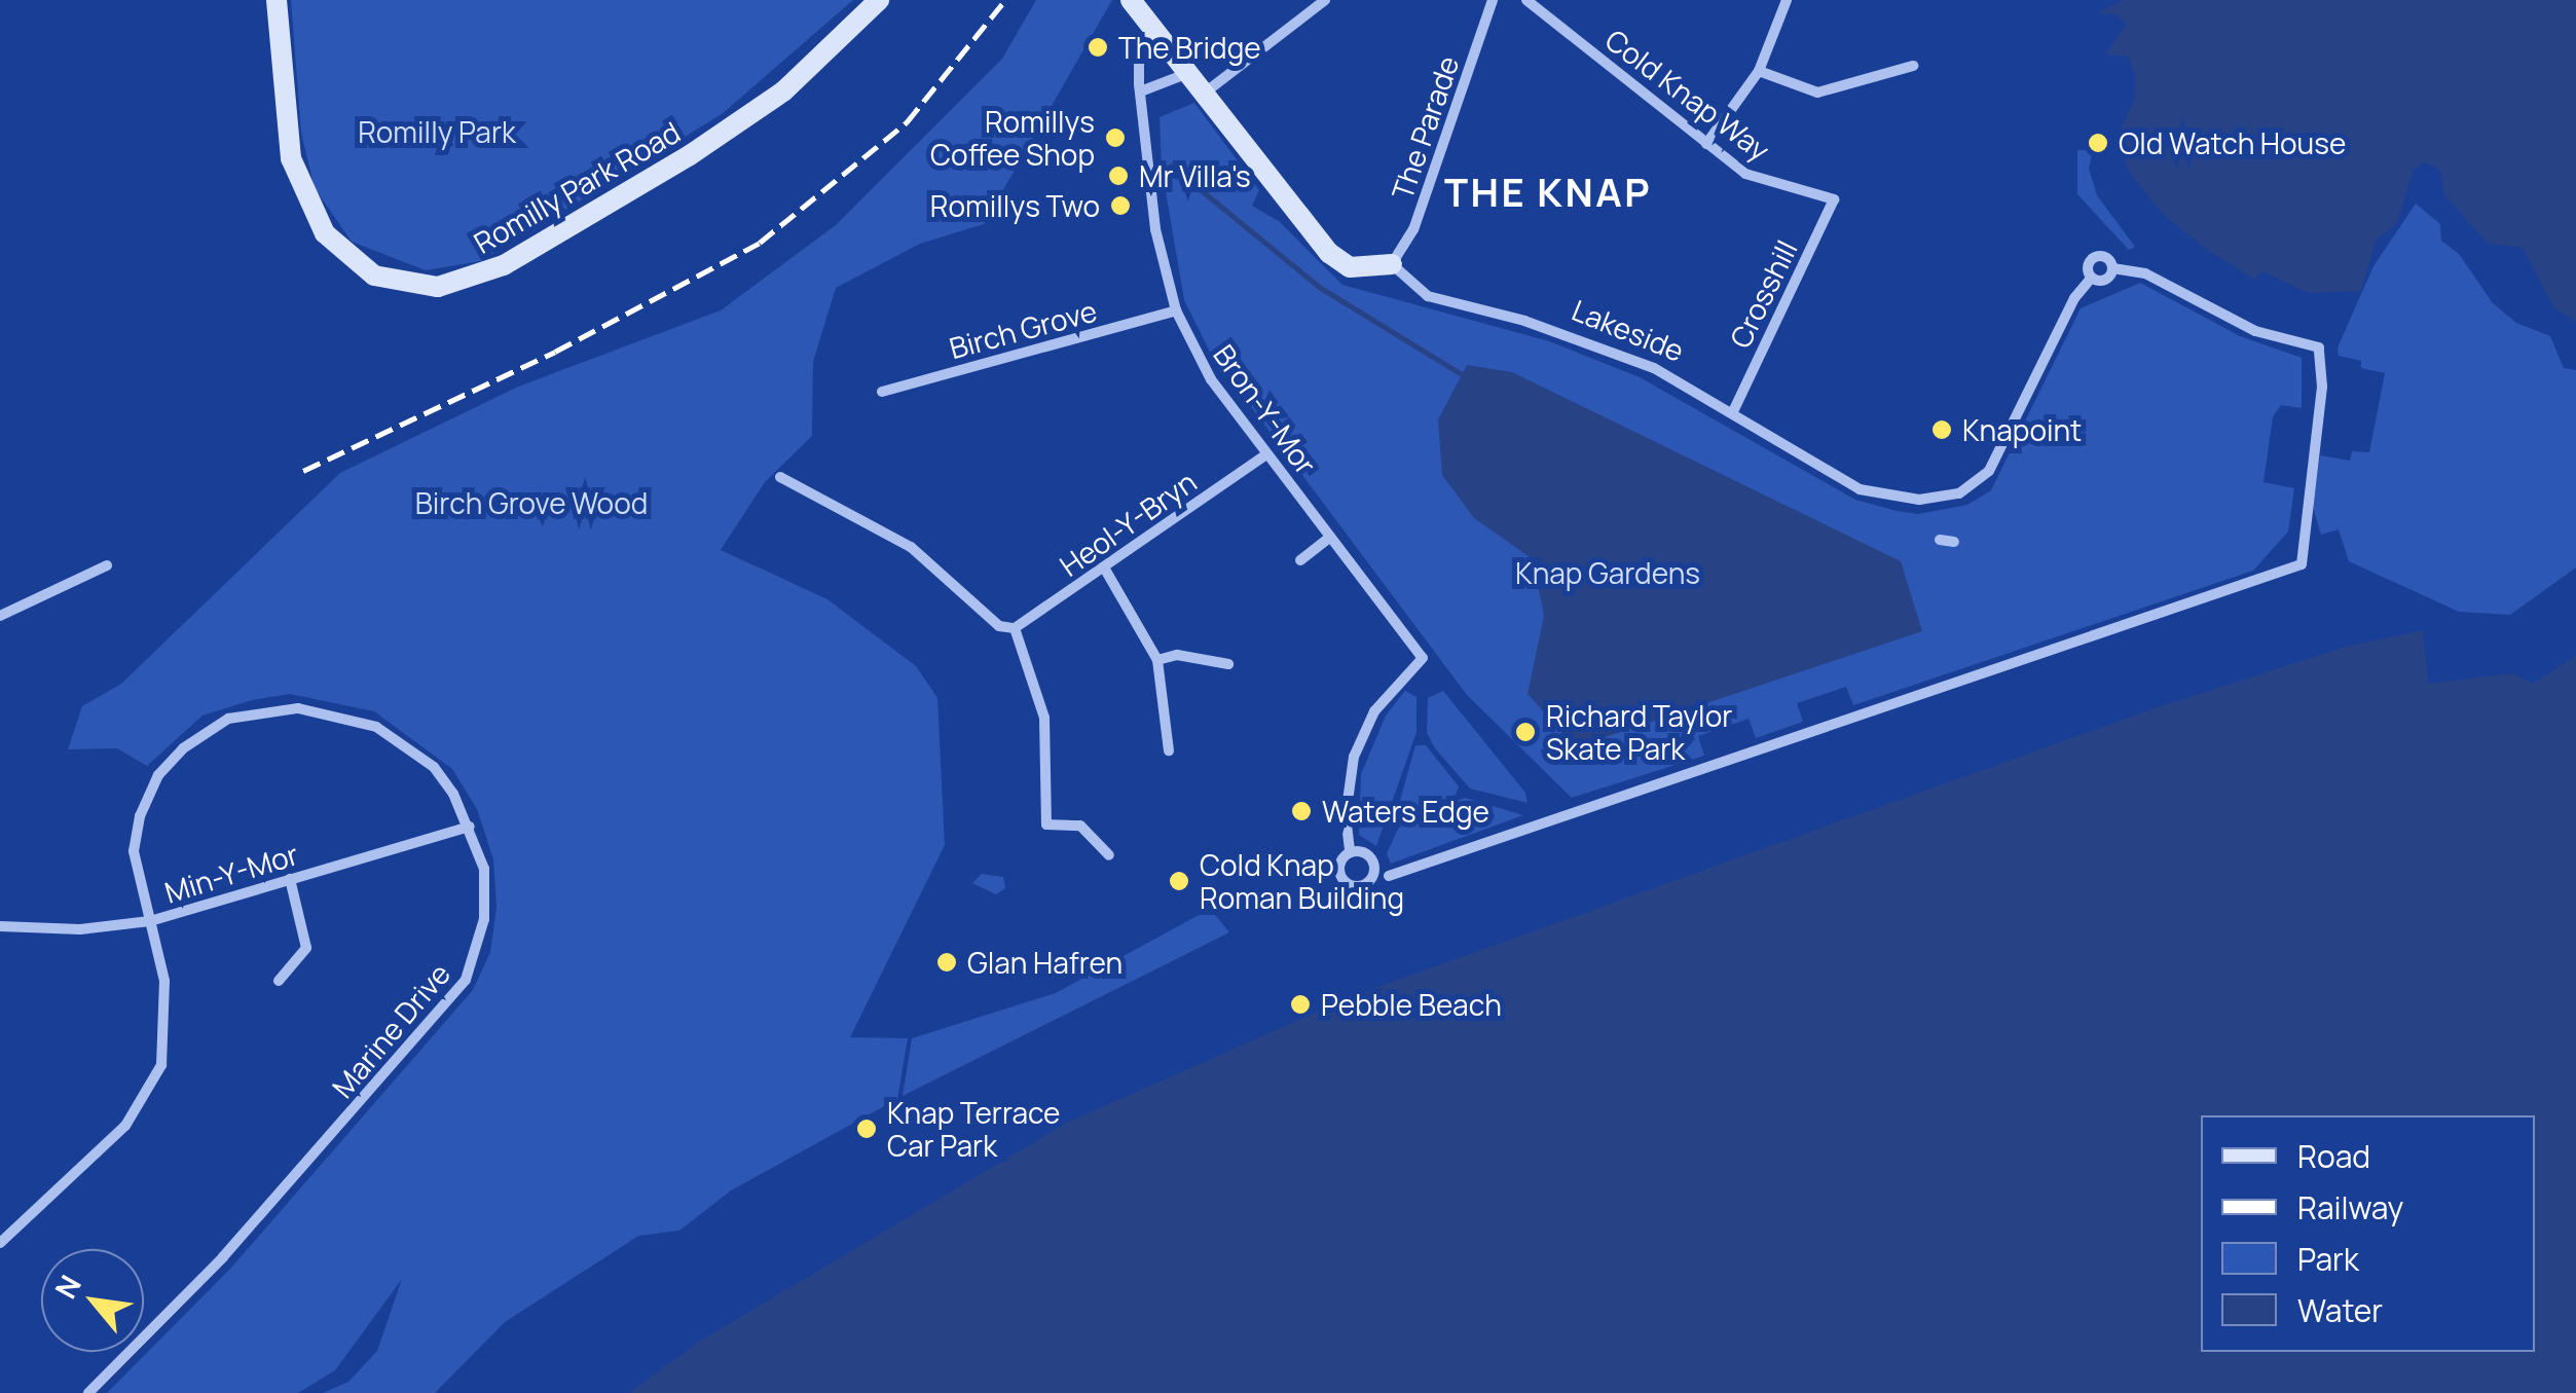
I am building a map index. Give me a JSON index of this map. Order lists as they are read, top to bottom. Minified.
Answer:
{"streets":{"street":["Cold Knap Way","The Parade","Romilly Park Road","Crosshill","Birch Grove","Lakeside","Bron-Y-Mor","Heol-Y-Bryn","Min-Y-Mor","Marine Drive"]},"crossings":[["Cold Knap Way","Crosshill"],["The Parade","Lakeside"],["Crosshill","Lakeside"],["Birch Grove","Bron-Y-Mor"],["Bron-Y-Mor","Heol-Y-Bryn"],["Min-Y-Mor","Marine Drive"]],"districts":["THE KNAP"],"parks":["Romilly Park","Birch Grove Wood","Knap Gardens"],"places":["The Bridge","Romillys Coffee Shop","Old Watch House","Mr Villa's","Romillys Two","Knapoint","Richard Taylor Skate Park","Waters Edge","Cold Knap Roman Building","Glan Hafren","Pebble Beach","Knap Terrace Car Park"],"legend":["Road","Railway","Park","Water"],"north":"top left"}
